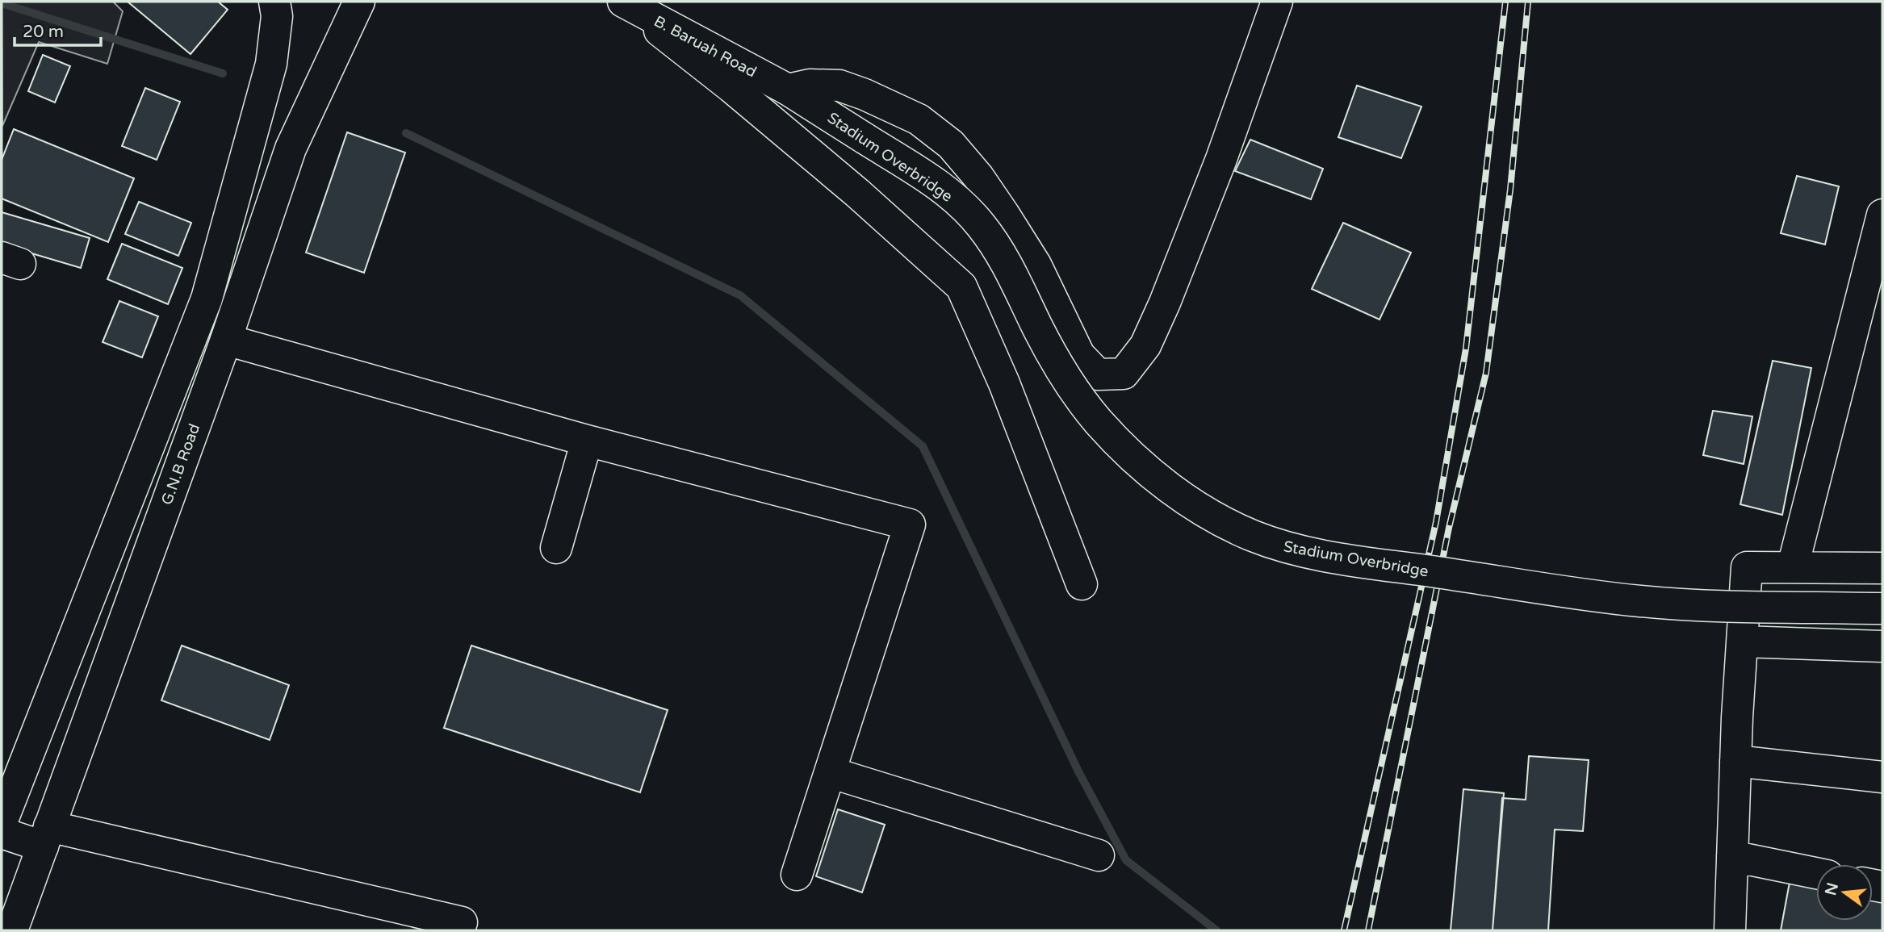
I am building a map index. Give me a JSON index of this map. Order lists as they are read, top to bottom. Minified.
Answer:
{"streets":{"street":["B. Baruah Road","Stadium Overbridge","G.N.B Road"]},"crossings":[["B. Baruah Road","Stadium Overbridge"]],"scale_bar":"20 m","north":"left"}
